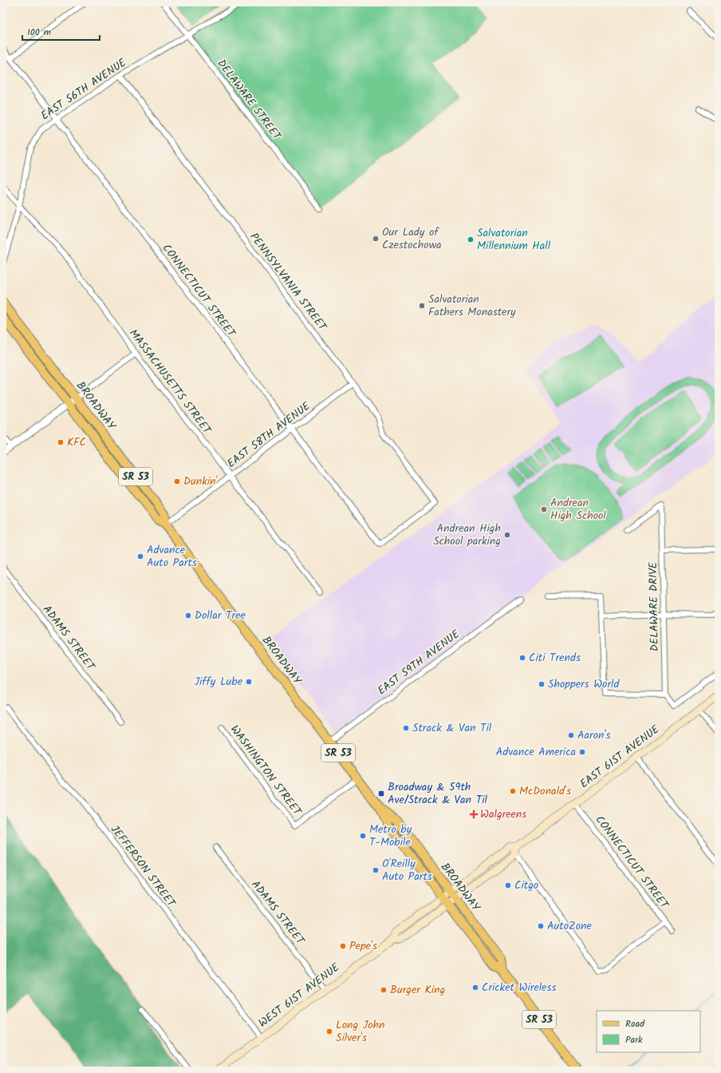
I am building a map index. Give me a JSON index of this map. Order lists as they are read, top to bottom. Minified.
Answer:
{"streets":{"main road":["BROADWAY","SR 53","EAST 61ST AVENUE","WEST 61ST AVENUE"],"street":["EAST 56TH AVENUE","DELAWARE STREET","PENNSYLVANIA STREET","CONNECTICUT STREET","MASSACHUSETTS STREET","EAST 58TH AVENUE","DELAWARE DRIVE","ADAMS STREET","EAST 59TH AVENUE","WASHINGTON STREET","JEFFERSON STREET"]},"crossings":[["EAST 56TH AVENUE","DELAWARE STREET"],["EAST 56TH AVENUE","PENNSYLVANIA STREET"],["EAST 56TH AVENUE","CONNECTICUT STREET"],["EAST 56TH AVENUE","MASSACHUSETTS STREET"],["PENNSYLVANIA STREET","CONNECTICUT STREET"],["PENNSYLVANIA STREET","EAST 58TH AVENUE"],["CONNECTICUT STREET","EAST 58TH AVENUE"],["CONNECTICUT STREET","EAST 61ST AVENUE"],["MASSACHUSETTS STREET","EAST 58TH AVENUE"],["BROADWAY","EAST 58TH AVENUE"],["BROADWAY","EAST 59TH AVENUE"],["BROADWAY","EAST 61ST AVENUE"],["BROADWAY","WASHINGTON STREET"],["BROADWAY","WEST 61ST AVENUE"],["ADAMS STREET","WEST 61ST AVENUE"],["EAST 61ST AVENUE","WEST 61ST AVENUE"],["JEFFERSON STREET","WEST 61ST AVENUE"]],"places":{"other":["Our Lady of Czestochowa","Salvatorian Millennium Hall","Salvatorian Fathers Monastery","KFC","Dunkin'","Andrean High School","Andrean High School parking","Advance Auto Parts","Dollar Tree","Citi Trends","Jiffy Lube","Shoppers World","Strack & Van Til","Aaron's","Advance America","McDonald's","Metro by T-Mobile","O'Reilly Auto Parts","Citgo","AutoZone","Pepe's","Cricket Wireless","Burger King","Long John Silver's"],"transit":["Broadway & 59th Ave/Strack & Van Til"],"health":["Walgreens"]},"legend":["Road","Park"],"scale_bar":"100 m"}
